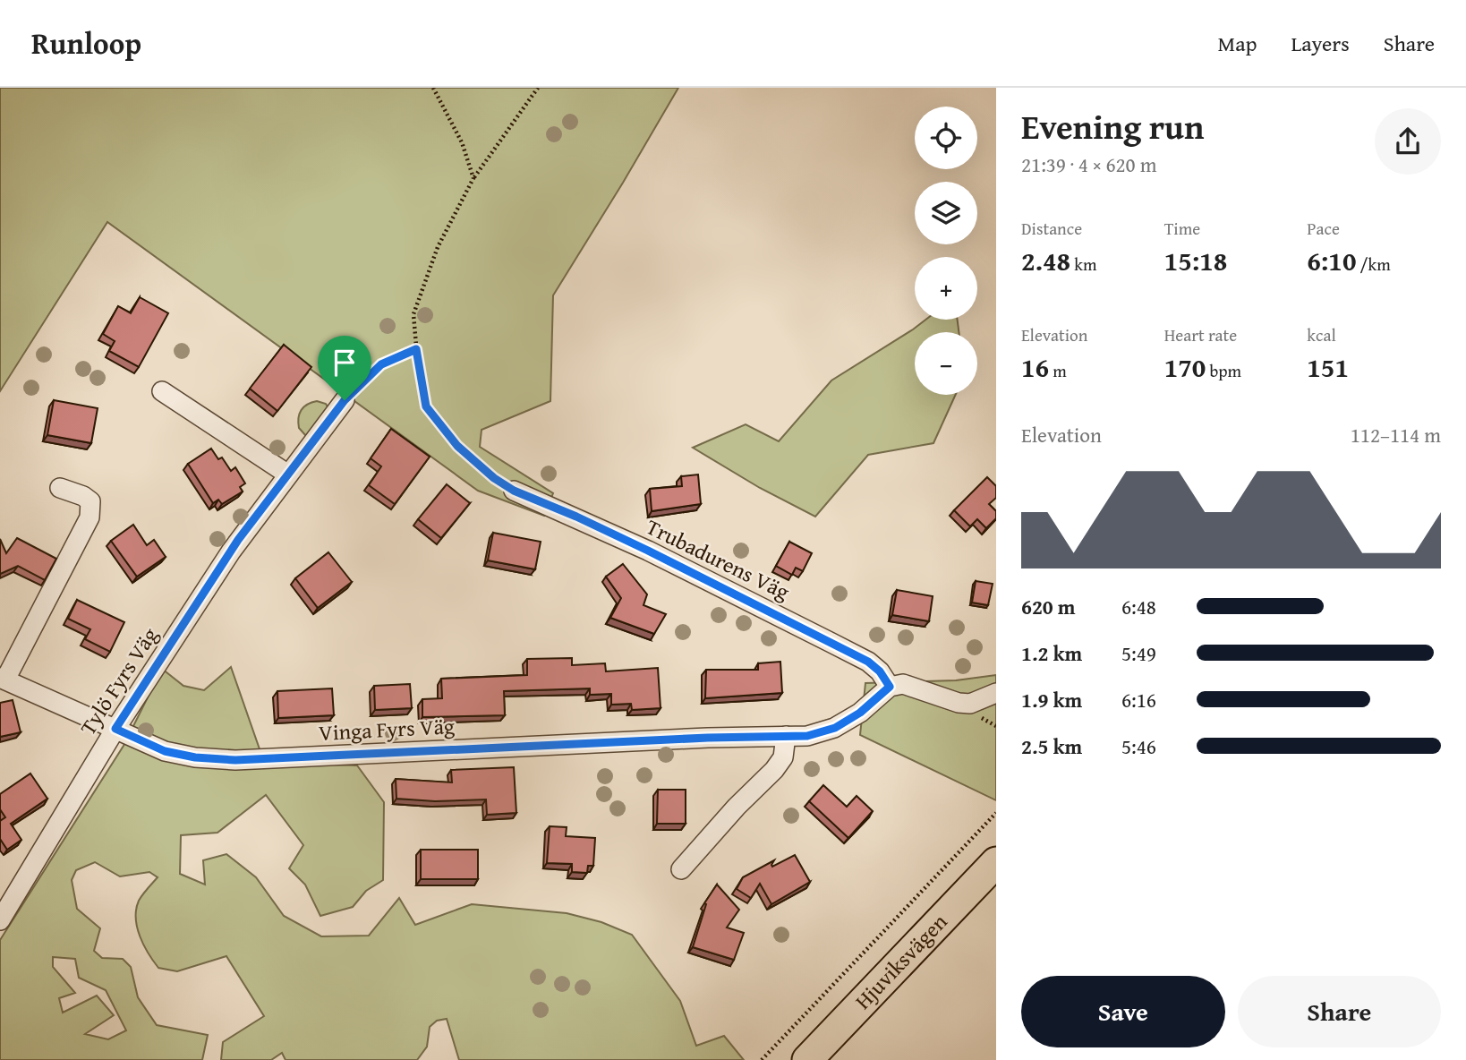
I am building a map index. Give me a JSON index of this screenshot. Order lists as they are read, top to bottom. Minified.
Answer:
{"streets":{"main road":["Hjuviksvägen"],"street":["Trubadurens Väg","Tylö Fyrs Väg","Vinga Fyrs Väg"]},"crossings":[["Trubadurens Väg","Vinga Fyrs Väg"],["Tylö Fyrs Väg","Vinga Fyrs Väg"]],"page":{"header":"Runloop","nav":["Map","Layers","Share"],"heading":["Evening run","21:39 · 4 × 620 m"],"map_buttons":["+","−"],"stats":[["Distance","2.48 km"],["Time","15:18"],["Pace","6:10 /km"],["Elevation","16 m"],["Heart rate","170 bpm"],["kcal","151"]],"chart":["Elevation","112–114 m"],"list":[{"name":"620 m","note":"6:48"},{"name":"1.2 km","note":"5:49"},{"name":"1.9 km","note":"6:16"},{"name":"2.5 km","note":"5:46"}],"buttons":["Save","Share"]}}
